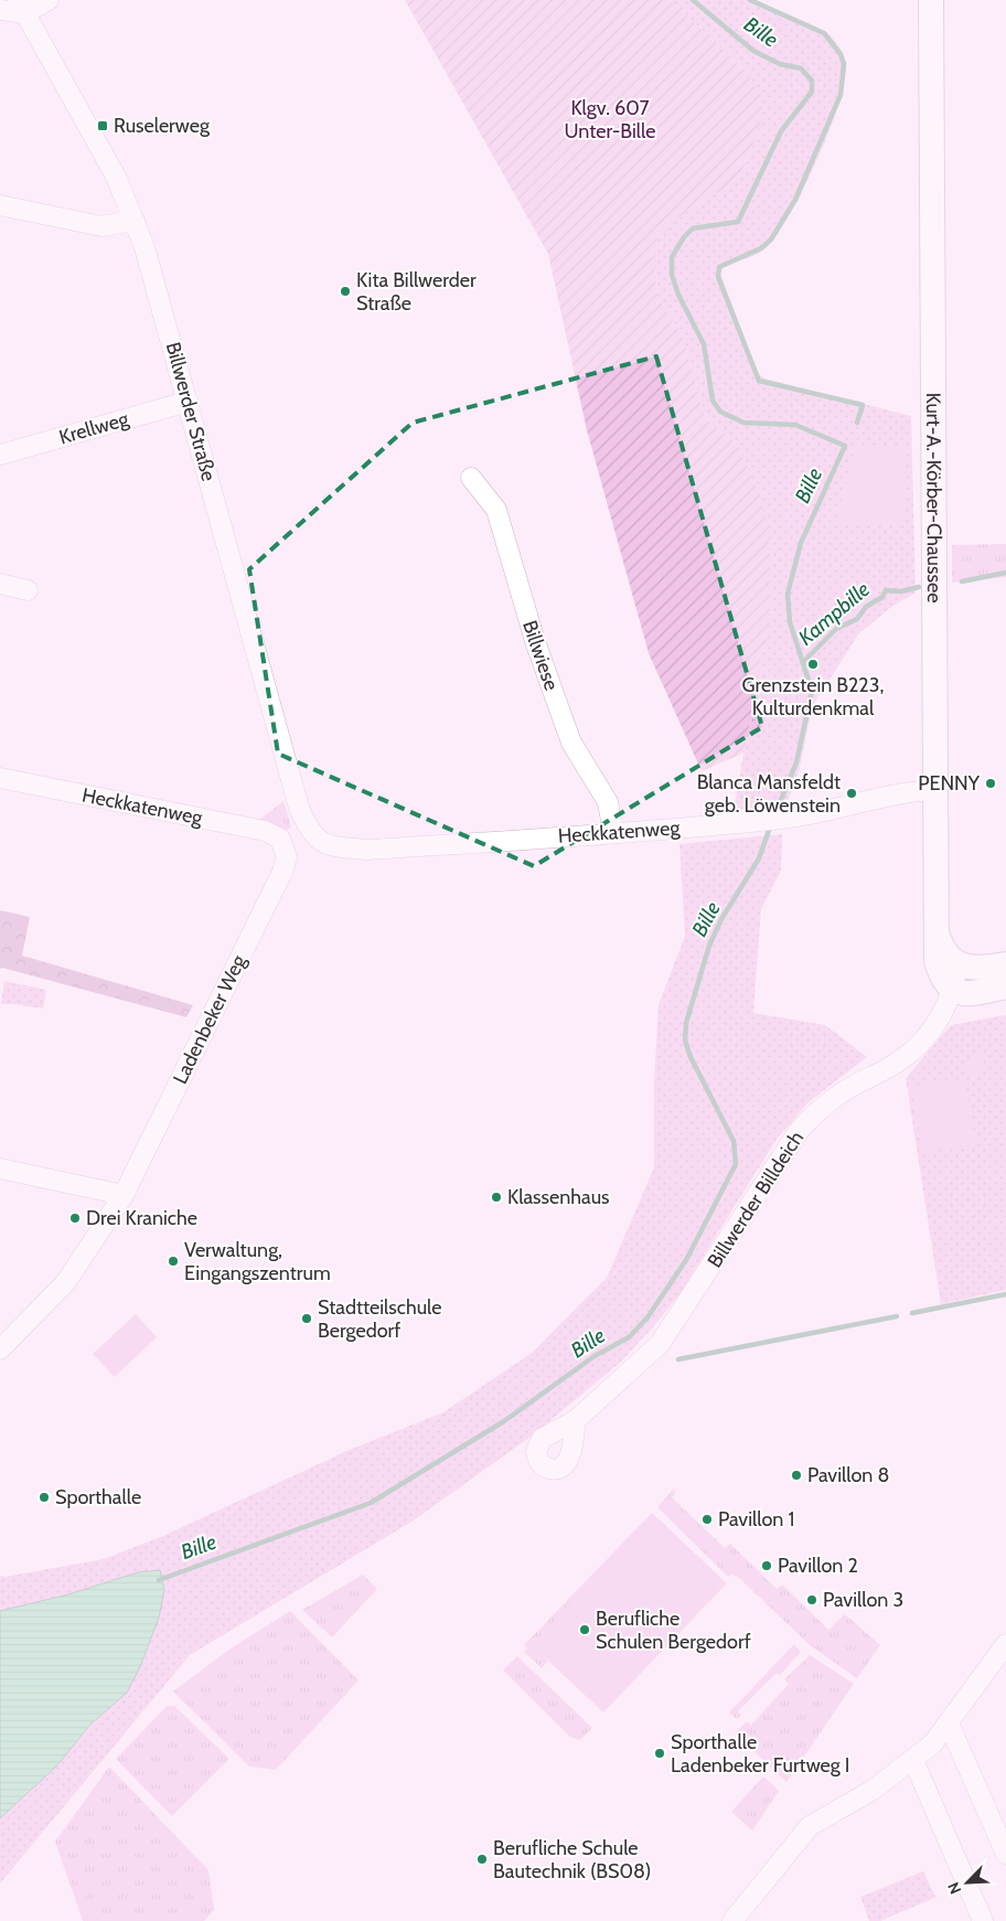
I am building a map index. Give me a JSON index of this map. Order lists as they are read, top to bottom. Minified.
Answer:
{"streets":{"main road":["Kurt-A.-Körber-Chaussee"],"street":["Billwerder Straße","Krellweg","Billwiese","Heckkatenweg","Ladenbeker Weg","Billwerder Billdeich"]},"crossings":[["Billwerder Straße","Krellweg"],["Billwerder Straße","Heckkatenweg"],["Kurt-A.-Körber-Chaussee","Heckkatenweg"],["Kurt-A.-Körber-Chaussee","Billwerder Billdeich"],["Billwiese","Heckkatenweg"],["Heckkatenweg","Ladenbeker Weg"]],"water":["Bille","Kampbille"],"parks":["Klgv. 607 Unter-Bille"],"places":{"transit":["Ruselerweg"],"other":["Kita Billwerder Straße","Grenzstein B223, Kulturdenkmal","PENNY","Blanca Mansfeldt geb. Löwenstein","Klassenhaus","Drei Kraniche","Verwaltung, Eingangszentrum","Stadtteilschule Bergedorf","Pavillon 8","Sporthalle","Pavillon 1","Pavillon 2","Pavillon 3","Berufliche Schulen Bergedorf","Sporthalle Ladenbeker Furtweg I","Berufliche Schule Bautechnik (BS08)"]},"north":"bottom left"}
